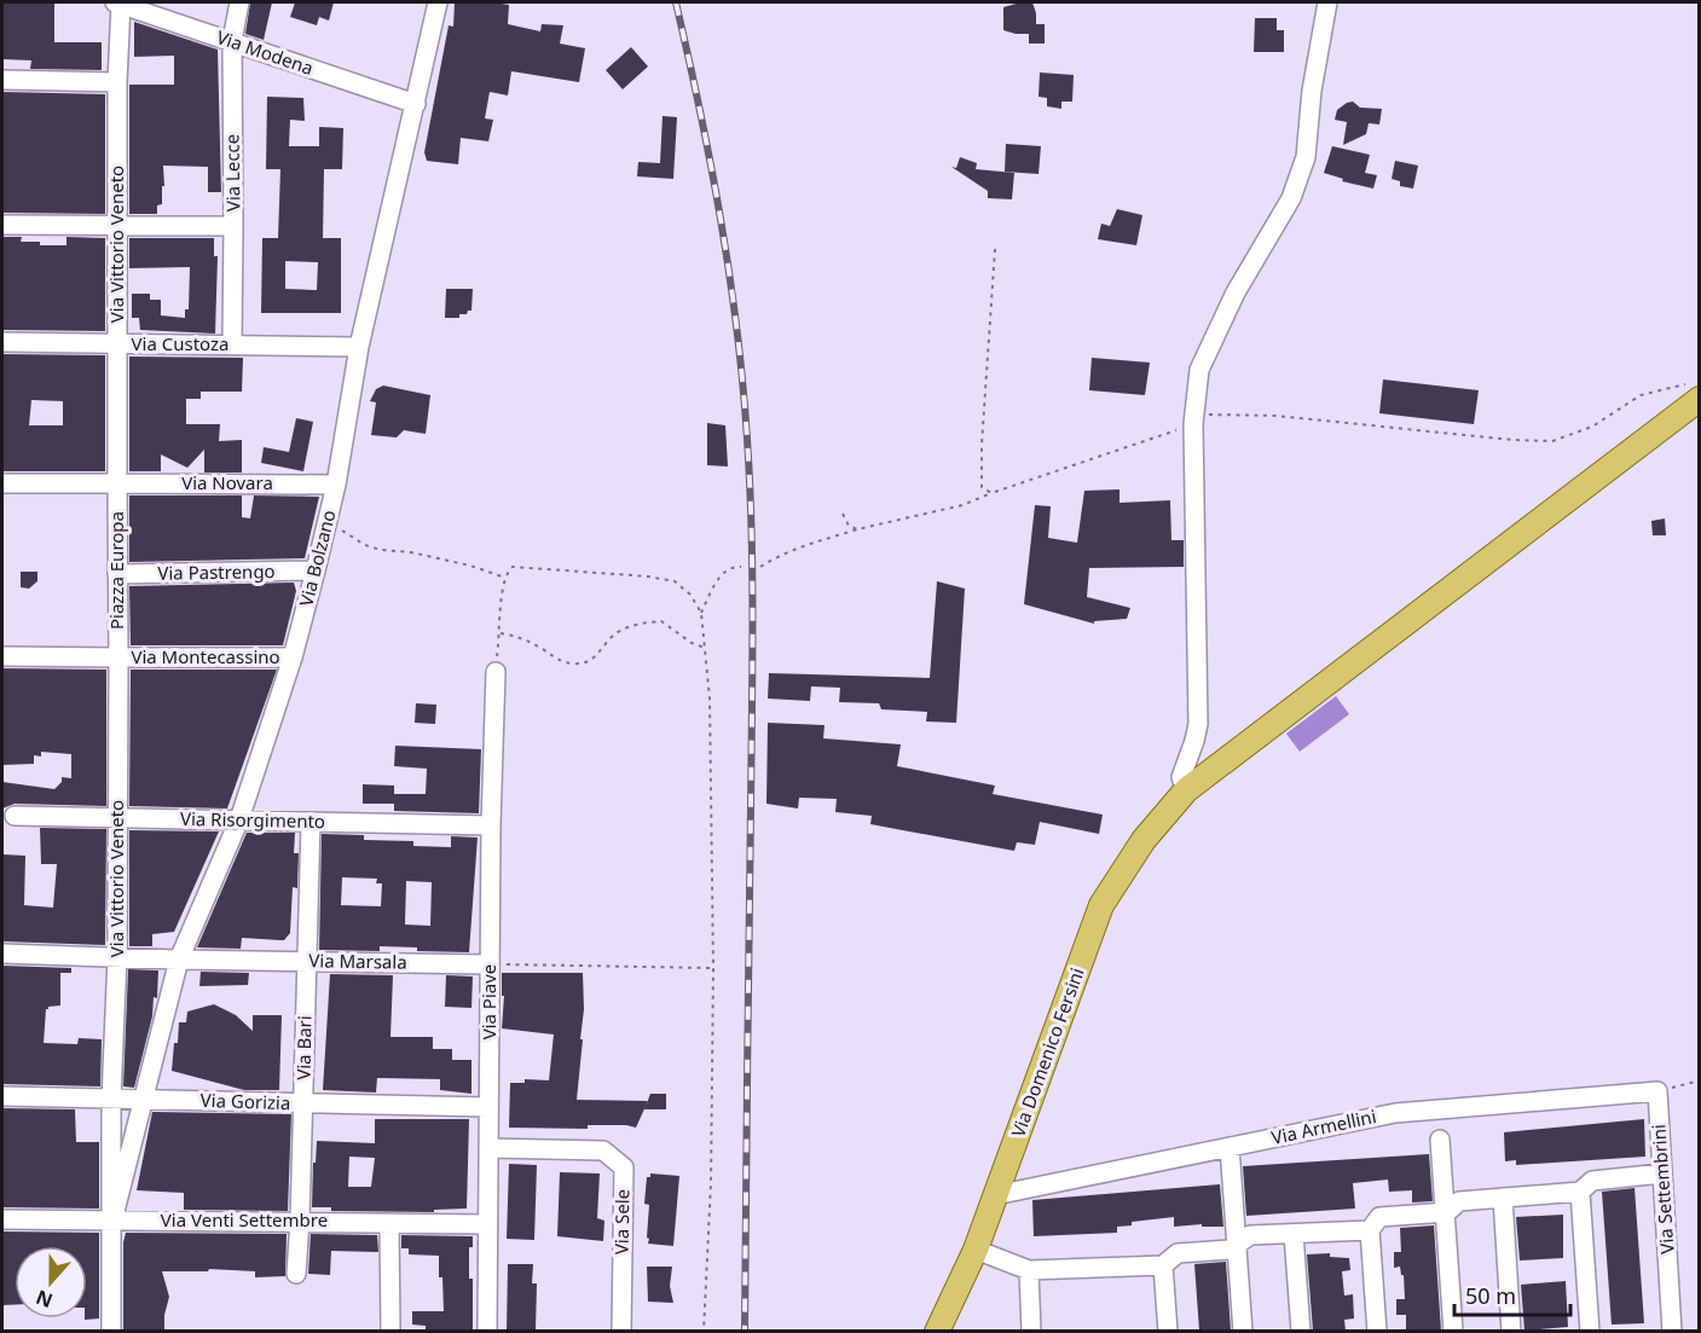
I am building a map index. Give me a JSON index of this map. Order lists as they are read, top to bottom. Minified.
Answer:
{"streets":{"main road":["Via Domenico Fersini"],"street":["Via Modena","Via Lecce","Via Vittorio Veneto","Via Custoza","Via Novara","Via Bolzano","Piazza Europa","Via Pastrengo","Via Montecassino","Via Risorgimento","Via Marsala","Via Piave","Via Bari","Via Gorizia","Via Armellini","Via Settembrini","Via Venti Settembre","Via Sele"]},"crossings":[["Via Modena","Via Lecce"],["Via Modena","Via Vittorio Veneto"],["Via Modena","Via Bolzano"],["Via Lecce","Via Custoza"],["Via Vittorio Veneto","Via Custoza"],["Via Vittorio Veneto","Via Novara"],["Via Vittorio Veneto","Via Bolzano"],["Via Vittorio Veneto","Piazza Europa"],["Via Vittorio Veneto","Via Montecassino"],["Via Vittorio Veneto","Via Risorgimento"],["Via Vittorio Veneto","Via Marsala"],["Via Vittorio Veneto","Via Gorizia"],["Via Vittorio Veneto","Via Venti Settembre"],["Via Custoza","Via Bolzano"],["Via Novara","Via Bolzano"],["Via Novara","Piazza Europa"],["Via Bolzano","Via Pastrengo"],["Via Bolzano","Via Montecassino"],["Via Bolzano","Via Risorgimento"],["Via Bolzano","Via Marsala"],["Via Bolzano","Via Gorizia"],["Via Bolzano","Via Venti Settembre"],["Piazza Europa","Via Pastrengo"],["Piazza Europa","Via Montecassino"],["Via Risorgimento","Via Piave"],["Via Risorgimento","Via Bari"],["Via Marsala","Via Piave"],["Via Marsala","Via Bari"],["Via Piave","Via Gorizia"],["Via Piave","Via Venti Settembre"],["Via Piave","Via Sele"],["Via Bari","Via Gorizia"],["Via Bari","Via Venti Settembre"],["Via Domenico Fersini","Via Armellini"],["Via Armellini","Via Settembrini"]],"scale_bar":"50 m","north":"bottom"}
